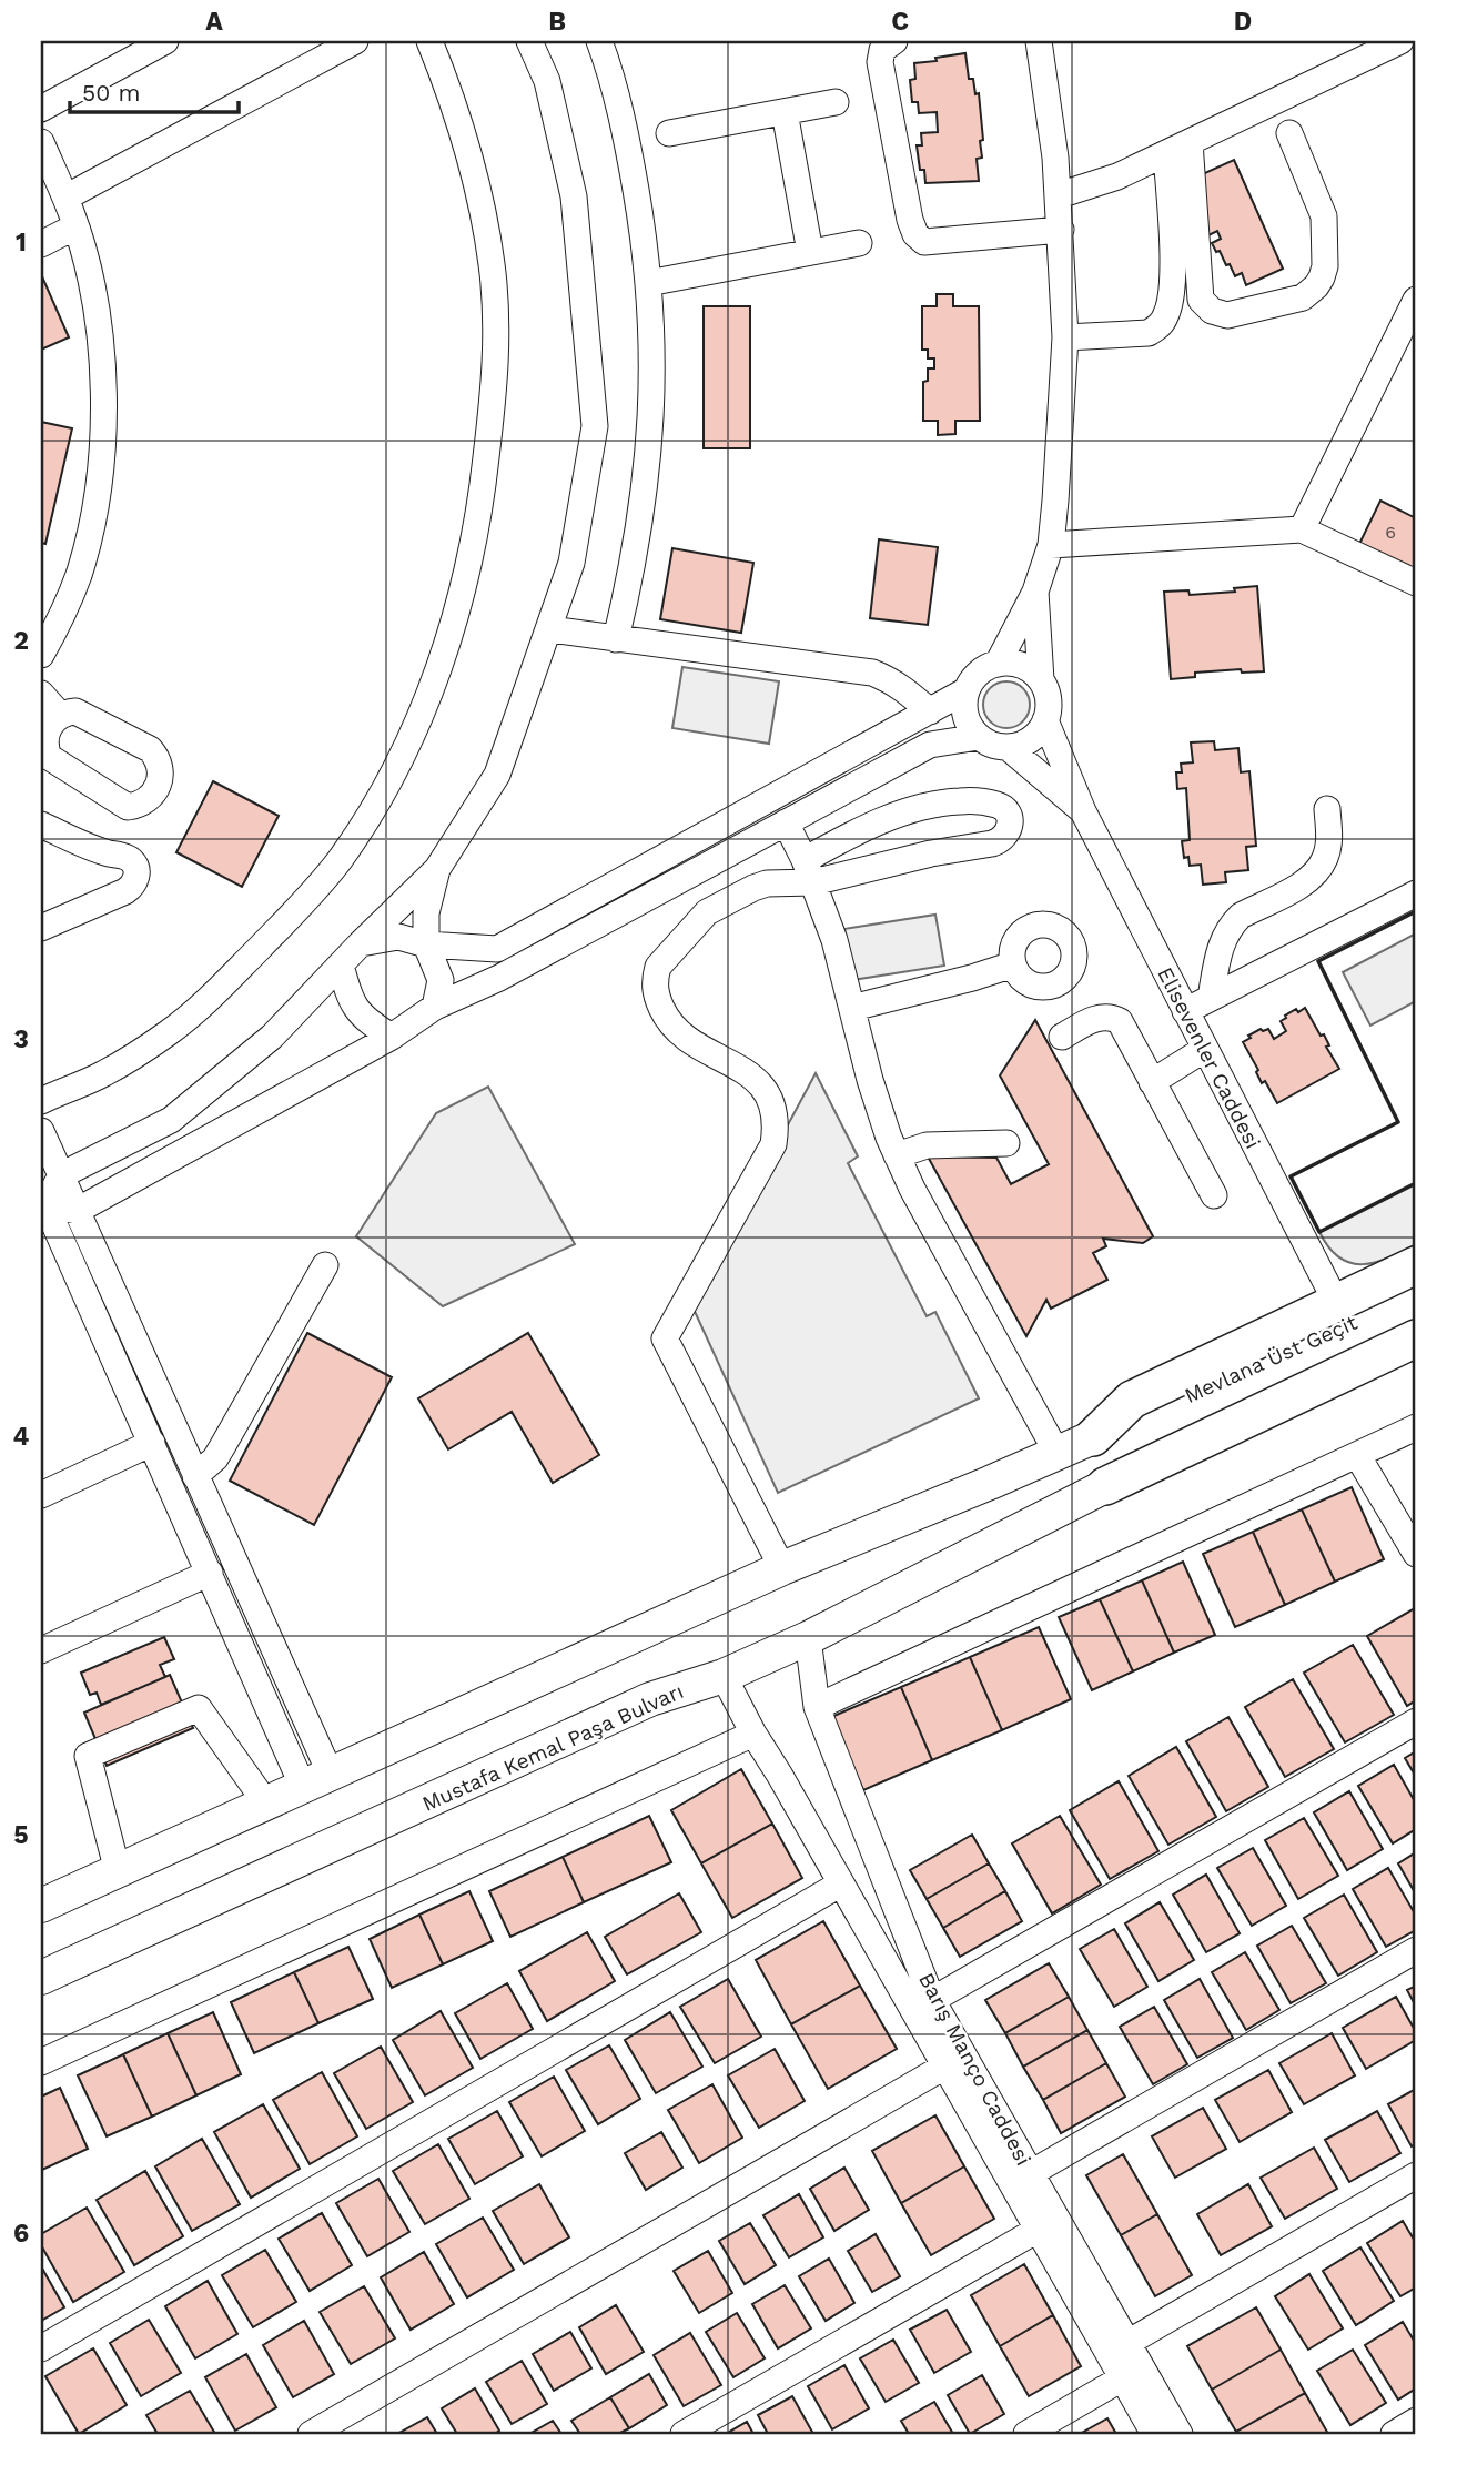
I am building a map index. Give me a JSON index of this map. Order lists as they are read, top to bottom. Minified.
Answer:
{"streets":{"highway":["Mevlana Üst Geçit","Mustafa Kemal Paşa Bulvarı"],"street":["Elisevenler Caddesi","Barış Manço Caddesi"]},"crossings":[["Mevlana Üst Geçit","Mustafa Kemal Paşa Bulvarı"],["Mustafa Kemal Paşa Bulvarı","Barış Manço Caddesi"]],"house_numbers":["6"],"scale_bar":"50 m","grid":{"columns":["A","B","C","D"],"rows":["1","2","3","4","5","6"]}}
